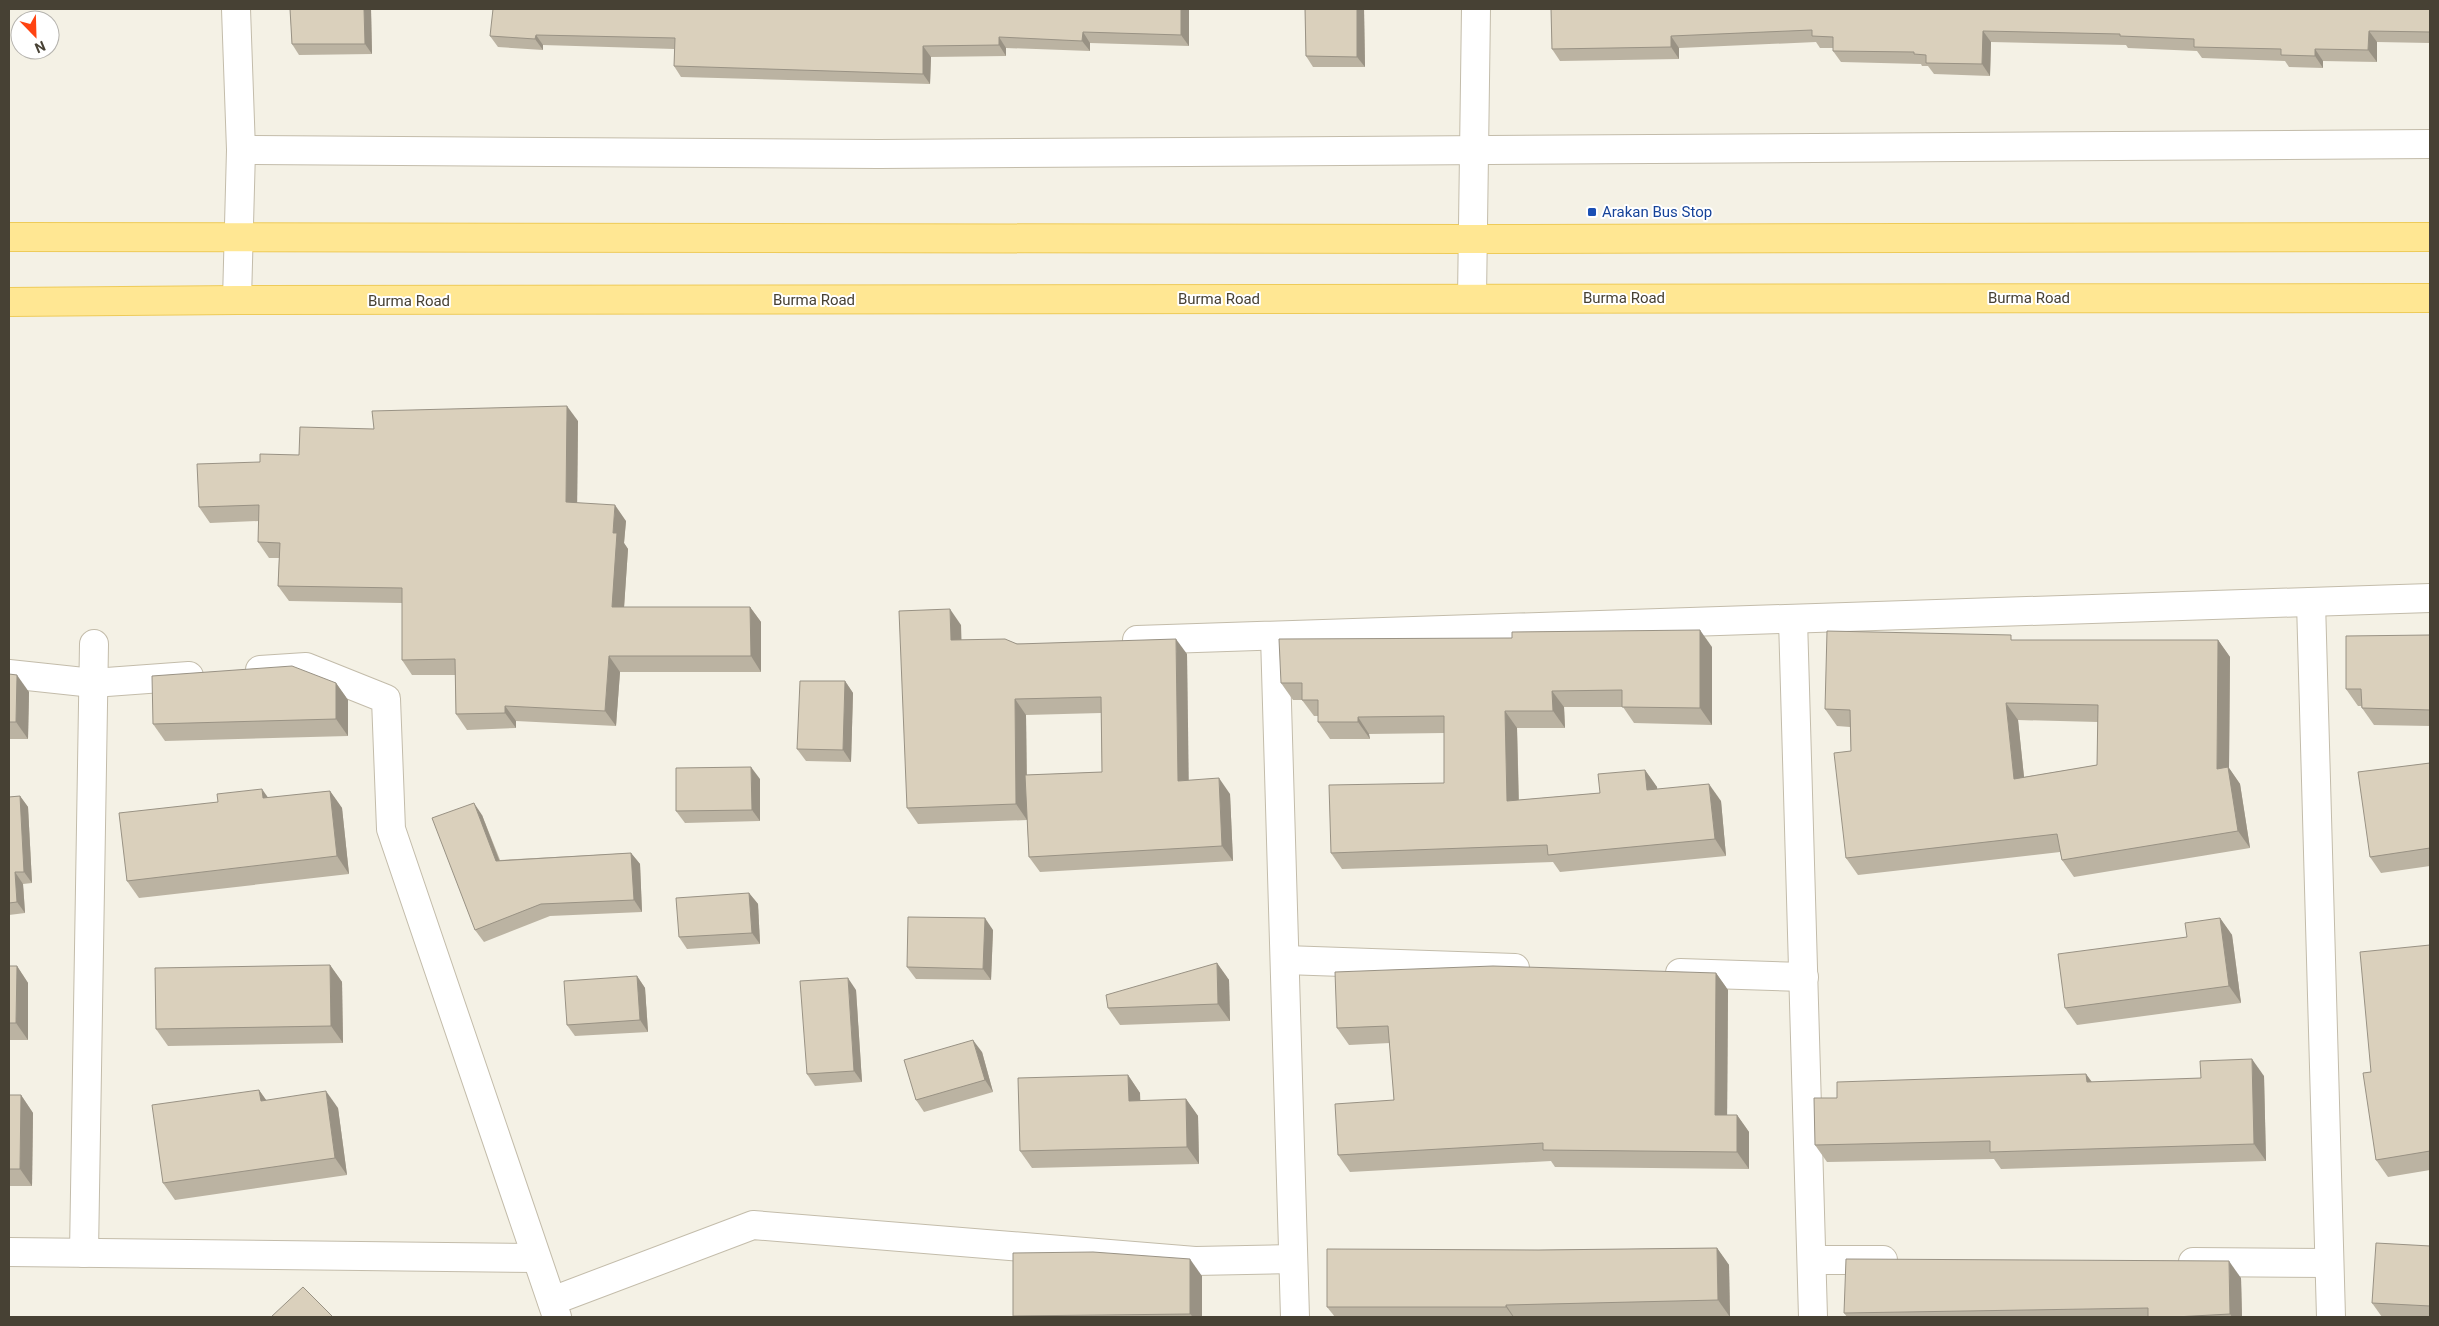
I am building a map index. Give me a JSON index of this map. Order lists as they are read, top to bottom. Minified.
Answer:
{"streets":{"main road":["Burma Road"]},"places":{"transit":["Arakan Bus Stop"]},"north":"bottom right"}
